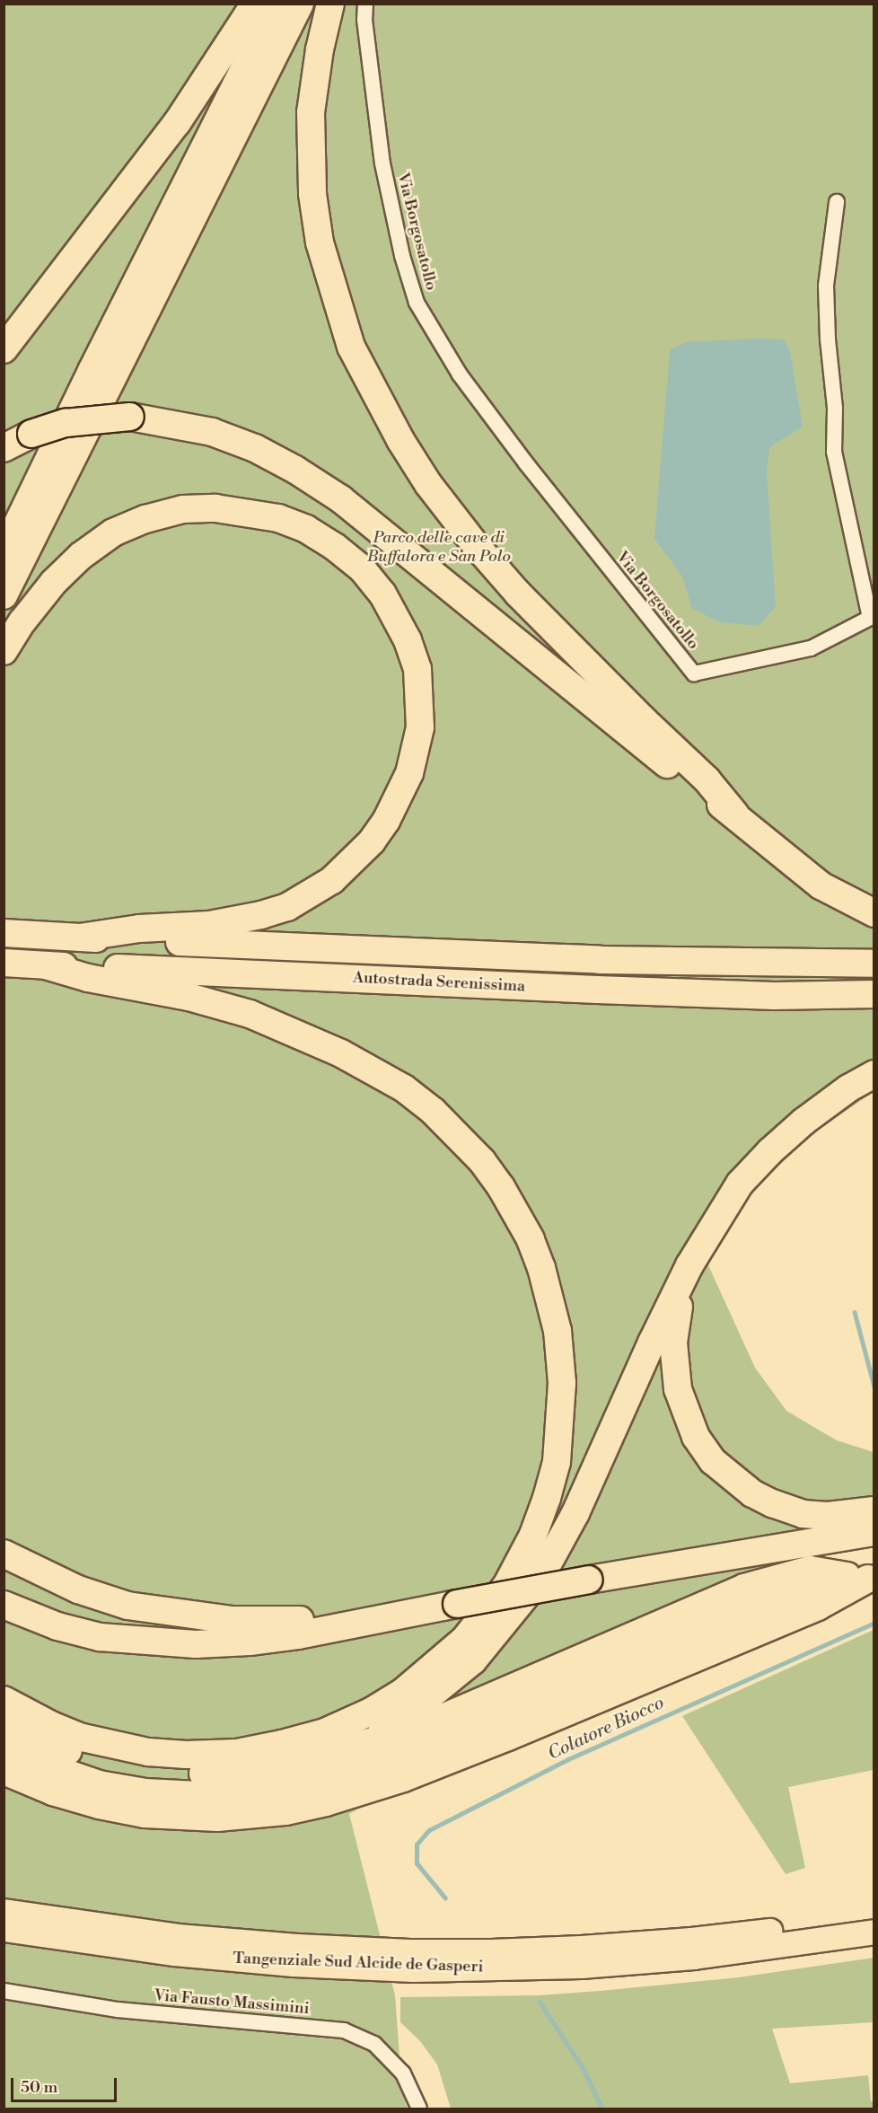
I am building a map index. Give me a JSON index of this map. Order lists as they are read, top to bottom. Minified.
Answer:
{"streets":{"highway":["Autostrada Serenissima","Tangenziale Sud Alcide de Gasperi"],"street":["Via Borgosatollo","Via Fausto Massimini"]},"water":["Colatore Biocco"],"parks":["Parco delle cave di Buffalora e San Polo"],"scale_bar":"50 m"}
